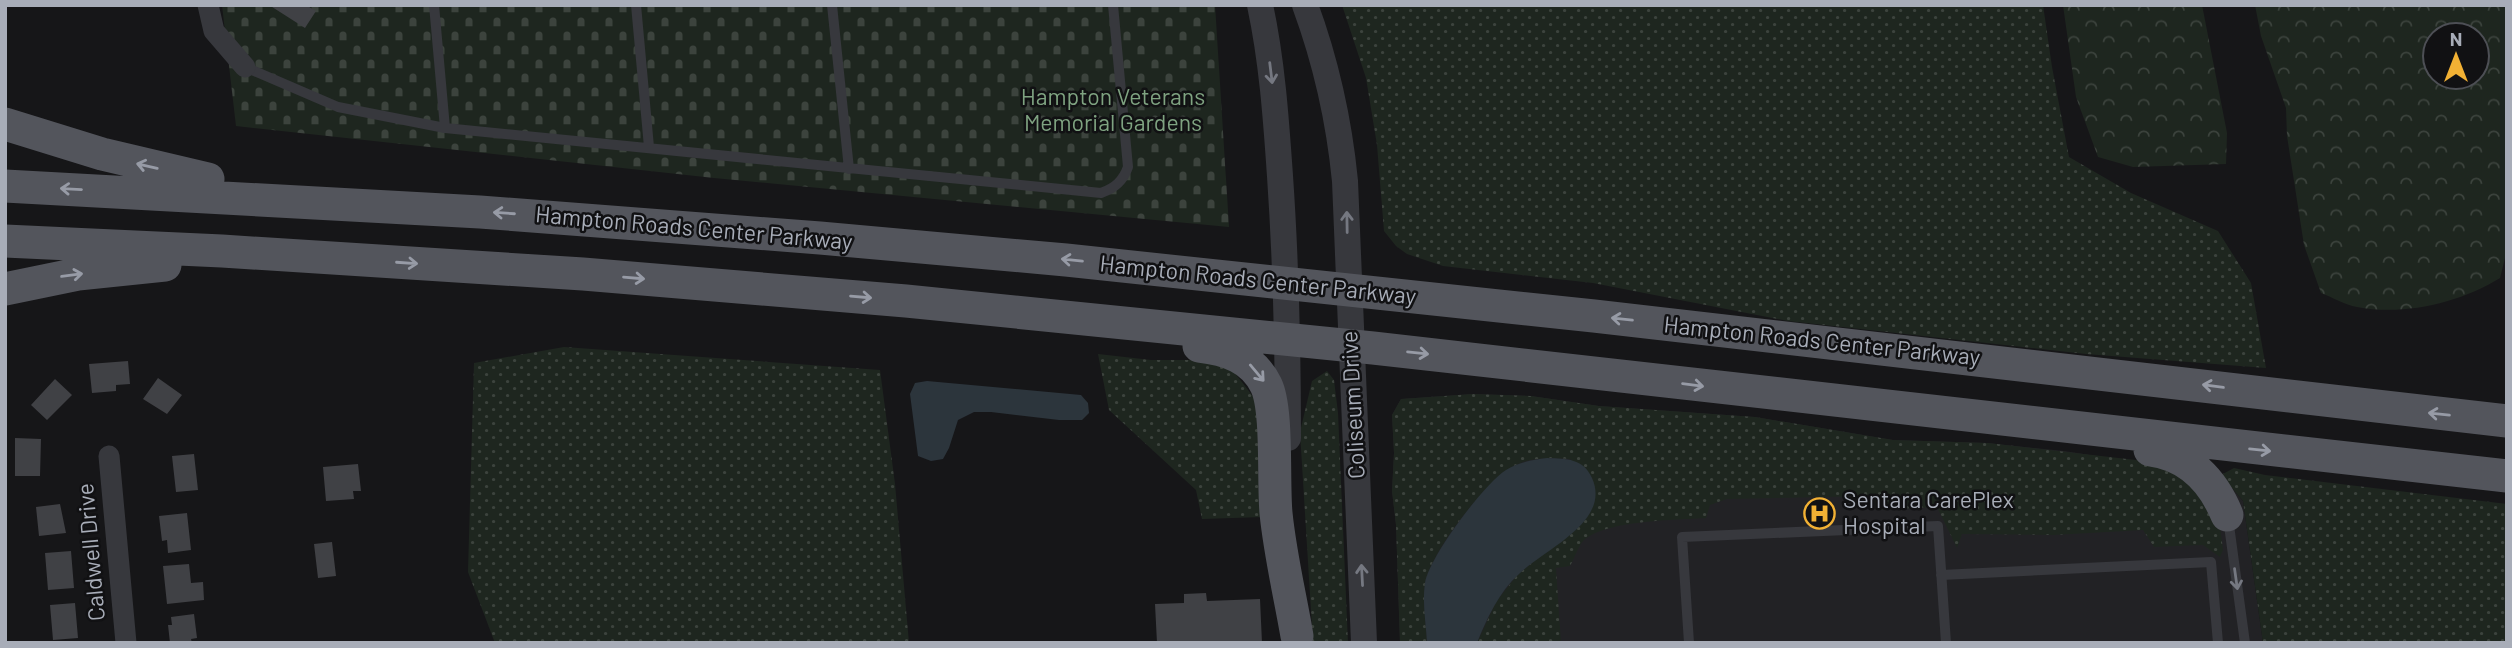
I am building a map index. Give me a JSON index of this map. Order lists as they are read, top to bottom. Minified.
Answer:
{"streets":{"main road":["Hampton Roads Center Parkway"],"street":["Coliseum Drive","Caldwell Drive"]},"crossings":[["Hampton Roads Center Parkway","Coliseum Drive"]],"parks":["Hampton Veterans Memorial Gardens"],"places":{"hospital":["Sentara CarePlex Hospital"]},"north":"top"}
